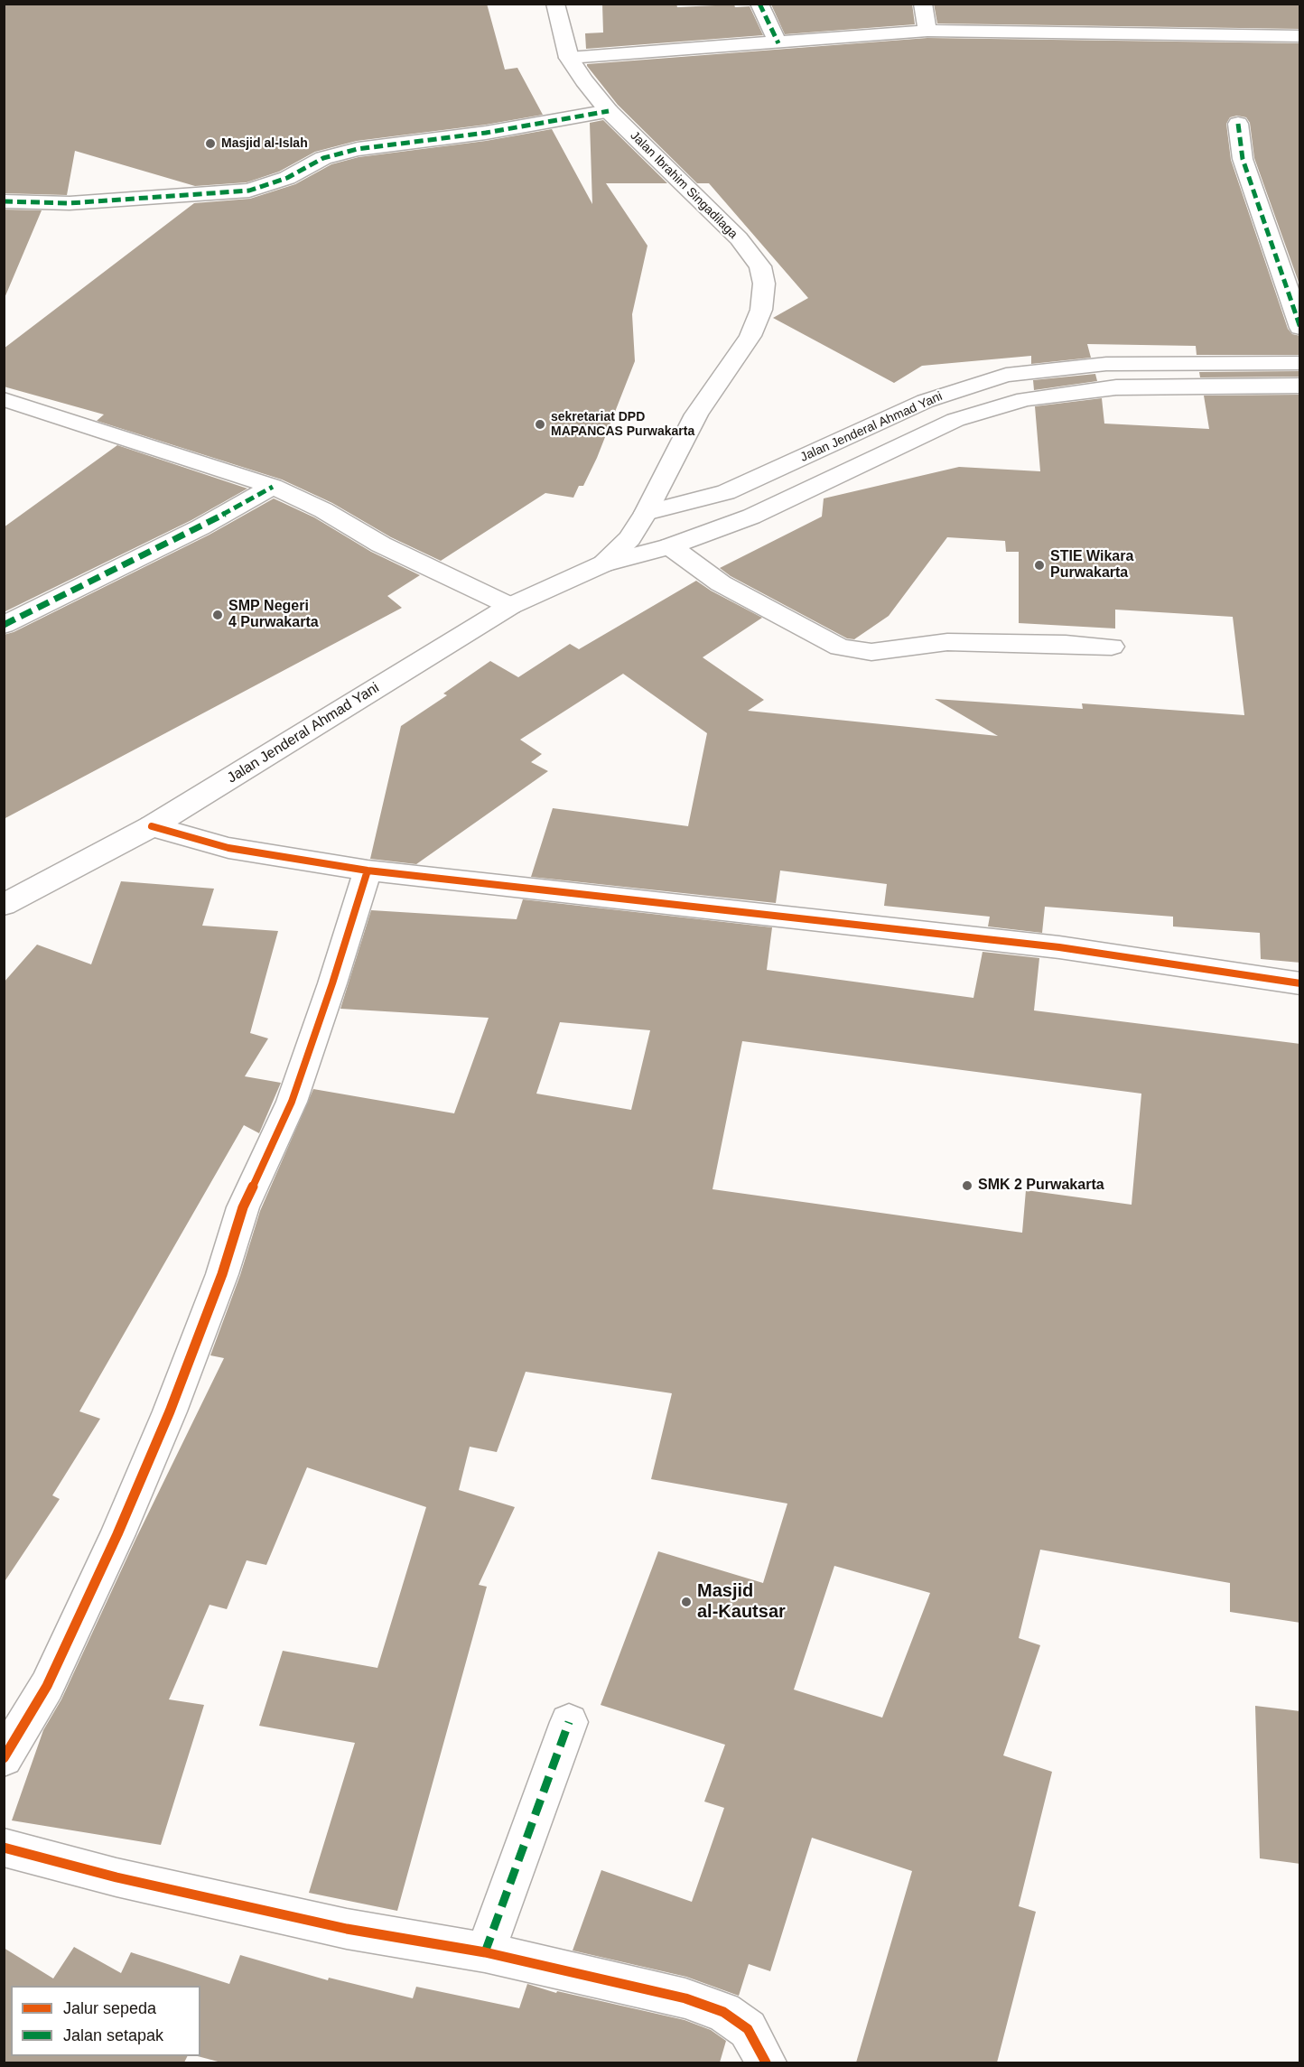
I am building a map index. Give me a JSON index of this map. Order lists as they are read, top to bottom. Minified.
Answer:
{"streets":{"main road":["Jalan Ibrahim Singadilaga","Jalan Jenderal Ahmad Yani"]},"crossings":[["Jalan Ibrahim Singadilaga","Jalan Jenderal Ahmad Yani"]],"places":["Masjid al-Islah","sekretariat DPD MAPANCAS Purwakarta","STIE Wikara Purwakarta","SMP Negeri 4 Purwakarta","SMK 2 Purwakarta","Masjid al-Kautsar"],"legend":["Jalur sepeda","Jalan setapak"]}
